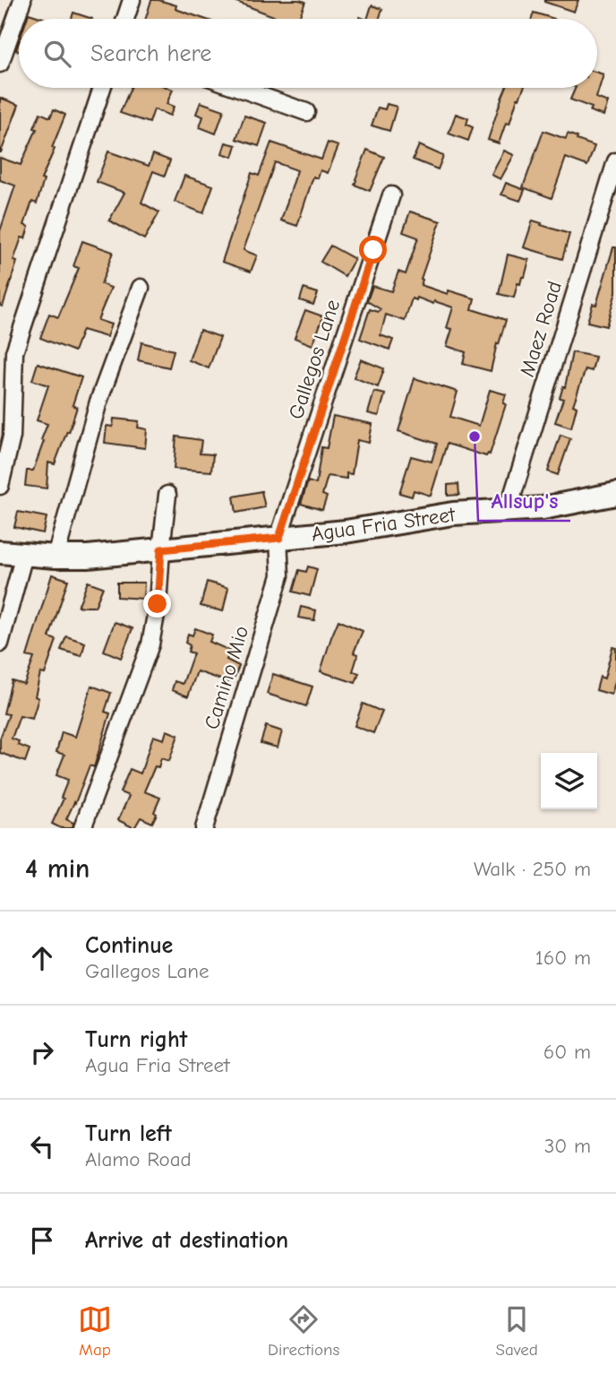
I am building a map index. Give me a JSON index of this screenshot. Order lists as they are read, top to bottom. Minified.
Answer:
{"streets":{"street":["Maez Road","Gallegos Lane","Agua Fria Street","Camino Mio"]},"crossings":[["Maez Road","Agua Fria Street"],["Gallegos Lane","Agua Fria Street"],["Gallegos Lane","Camino Mio"],["Agua Fria Street","Camino Mio"]],"places":["Allsup's"],"page":{"search":"Search here","heading":["4 min","Walk · 250 m"],"list":[["Continue","Gallegos Lane","160 m"],["Turn right","Agua Fria Street","60 m"],["Turn left","Alamo Road","30 m"],"Arrive at destination"],"nav":["Map","Directions","Saved"]}}
